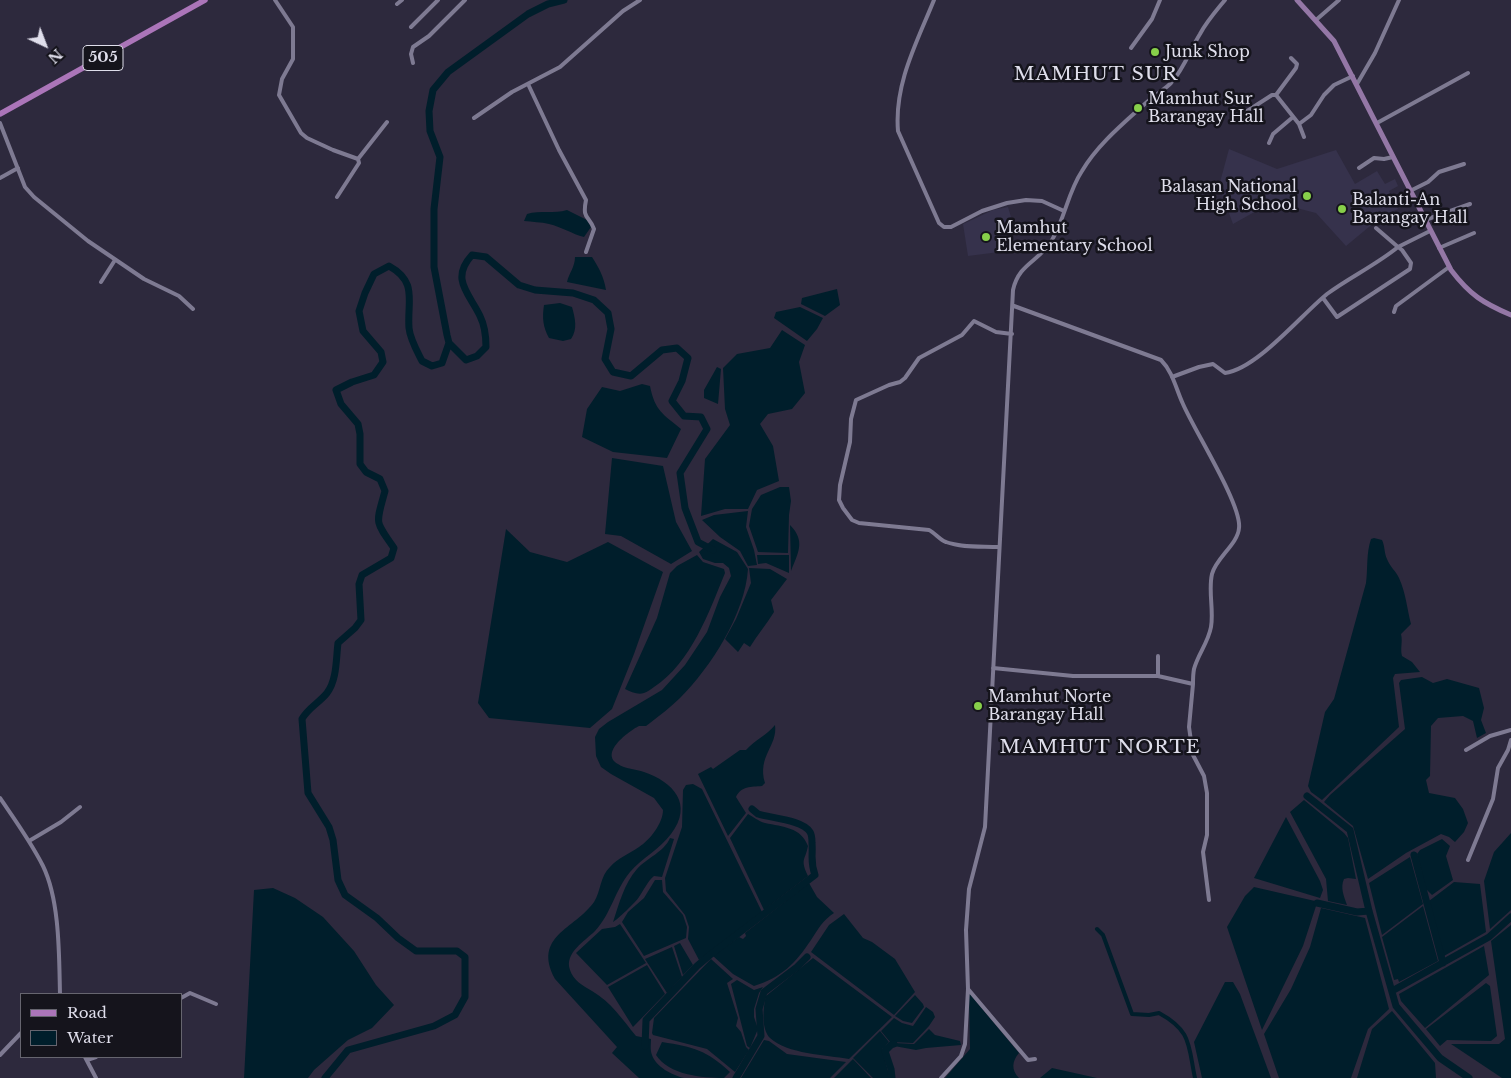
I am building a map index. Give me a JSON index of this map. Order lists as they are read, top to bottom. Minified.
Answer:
{"streets":{"main road":["505"]},"districts":["MAMHUT SUR","MAMHUT NORTE"],"places":["Junk Shop","Mamhut Sur Barangay Hall","Balasan National High School","Balanti-An Barangay Hall","Mamhut Elementary School","Mamhut Norte Barangay Hall"],"legend":["Road","Water"],"north":"bottom right"}
